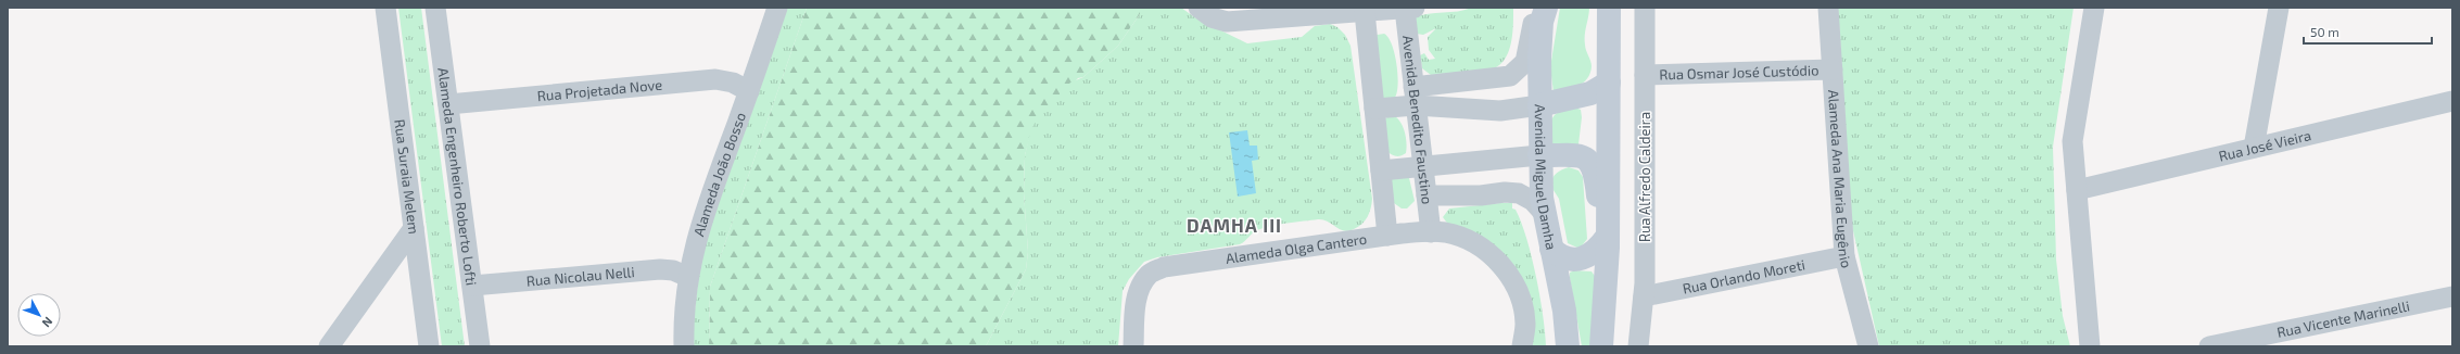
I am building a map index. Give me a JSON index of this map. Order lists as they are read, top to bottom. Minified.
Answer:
{"streets":{"street":["Rua Osmar José Custódio","Rua Projetada Nove","Avenida Benedito Faustino","Rua José Vieira","Alameda João Bosso","Rua Suraia Melem","Alameda Engenheiro Roberto Lofti","Avenida Miguel Damha","Rua Alfredo Caldeira","Alameda Ana Maria Eugênio","Alameda Olga Cantero","Rua Nicolau Nelli","Rua Orlando Moreti","Rua Vicente Marinelli"]},"crossings":[["Rua Osmar José Custódio","Rua Alfredo Caldeira"],["Rua Osmar José Custódio","Alameda Ana Maria Eugênio"],["Rua Projetada Nove","Alameda João Bosso"],["Rua Projetada Nove","Alameda Engenheiro Roberto Lofti"],["Avenida Benedito Faustino","Alameda Olga Cantero"],["Alameda João Bosso","Rua Nicolau Nelli"],["Alameda Engenheiro Roberto Lofti","Rua Nicolau Nelli"],["Rua Alfredo Caldeira","Rua Orlando Moreti"],["Alameda Ana Maria Eugênio","Rua Orlando Moreti"]],"districts":["DAMHA III"],"scale_bar":"50 m","north":"bottom right"}
